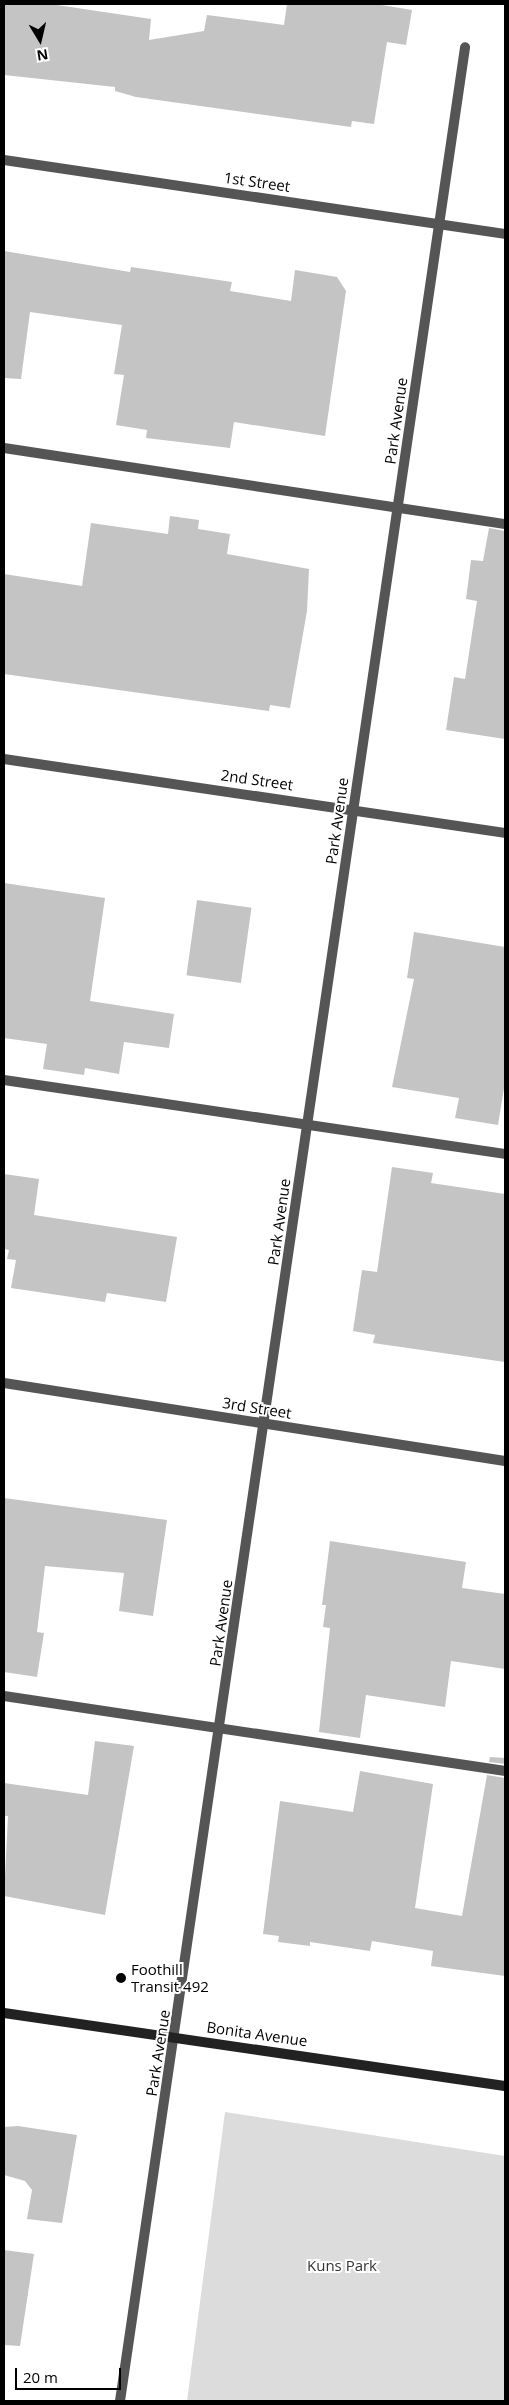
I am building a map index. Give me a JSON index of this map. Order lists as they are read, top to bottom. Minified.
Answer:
{"streets":{"main road":["Bonita Avenue"],"street":["1st Street","Park Avenue","2nd Street","3rd Street"]},"crossings":[["1st Street","Park Avenue"],["Park Avenue","2nd Street"],["Park Avenue","3rd Street"],["Park Avenue","Bonita Avenue"]],"parks":["Kuns Park"],"places":["Foothill Transit 492"],"scale_bar":"20 m","north":"bottom"}
